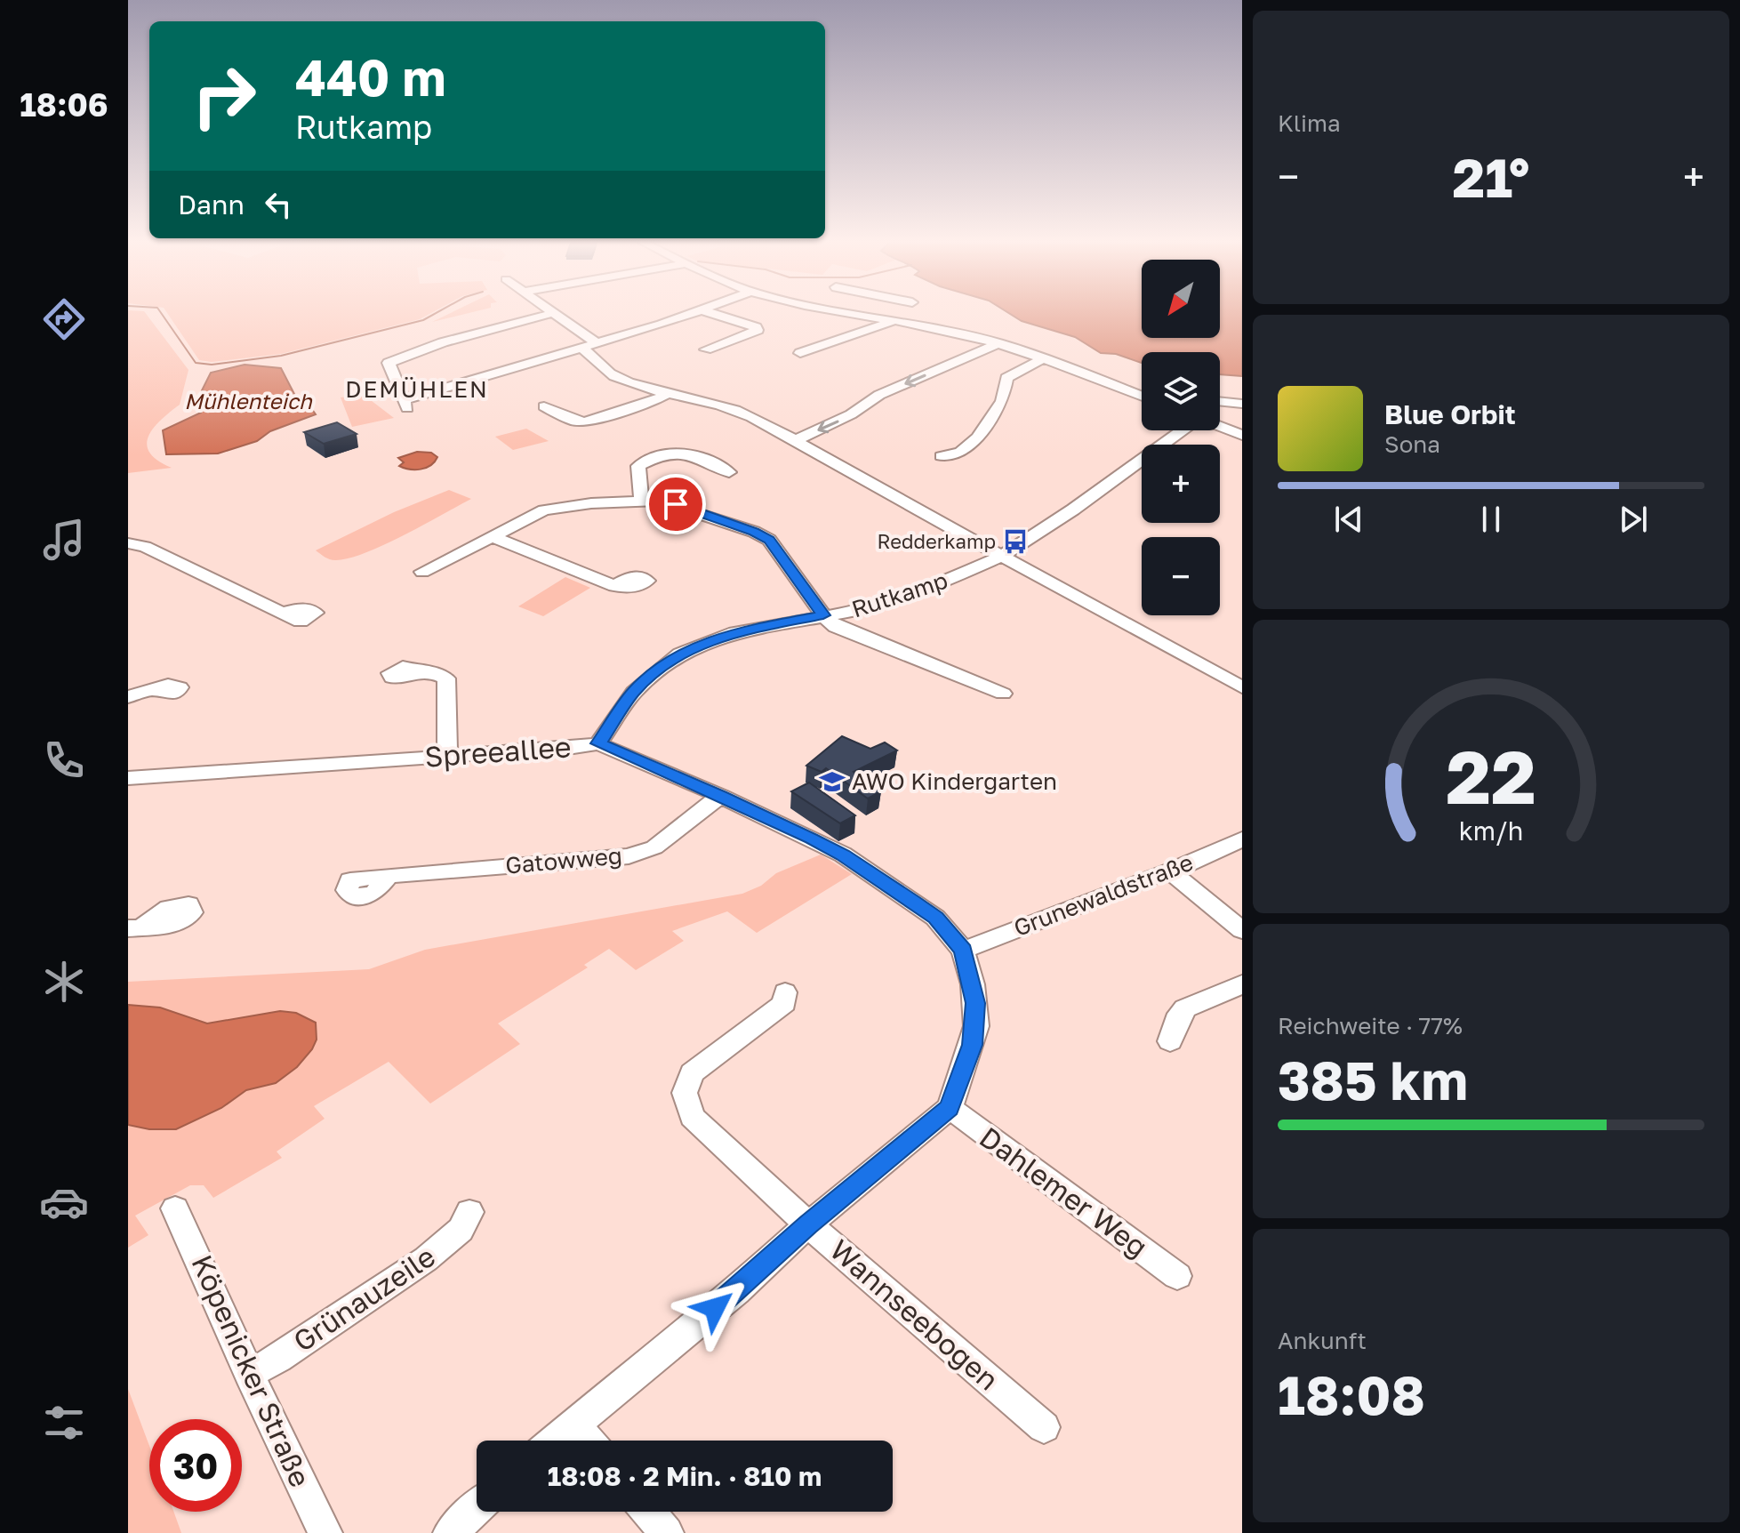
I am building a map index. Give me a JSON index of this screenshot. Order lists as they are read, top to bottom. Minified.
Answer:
{"streets":{"street":["Rutkamp","Spreeallee","Gatowweg","Grunewaldstraße","Dahlemer Weg","Grünauzeile","Wannseebogen","Köpenicker Straße"]},"crossings":[["Rutkamp","Spreeallee"],["Spreeallee","Gatowweg"],["Spreeallee","Grunewaldstraße"],["Spreeallee","Dahlemer Weg"],["Spreeallee","Wannseebogen"],["Grünauzeile","Köpenicker Straße"]],"districts":["DEMÜHLEN"],"water":["Mühlenteich"],"places":{"bus stop":["Redderkamp"],"school or university":["AWO Kindergarten"]},"north":"bottom left","page":{"tabs":"18:06","tile":["Klima",["Reichweite · 77%","385 km"],["Ankunft","18:08"]],"turn":["440 m","Rutkamp"],"heat":["−","21°","+"],"then":"Dann","map_buttons":["+","−"],"song":["Blue Orbit","Sona"],"limit":"30","trip":"18:08 · 2 Min. · 810 m","gauge":["22","km/h"]}}
